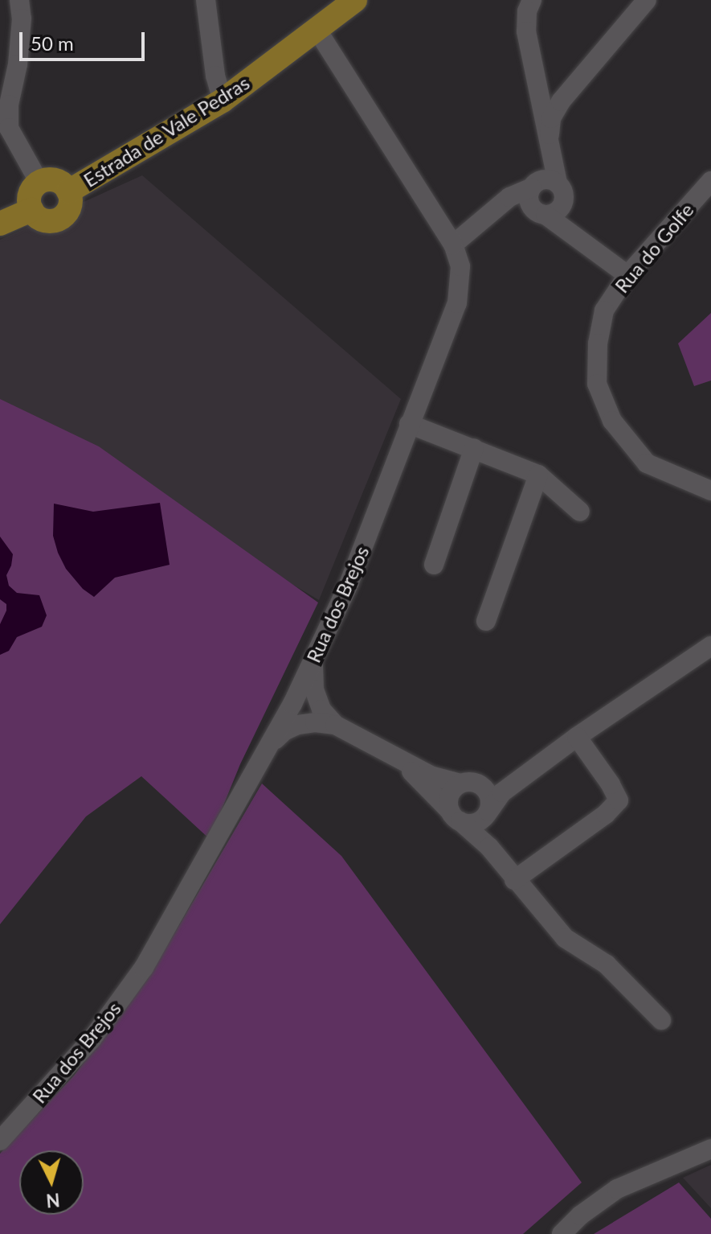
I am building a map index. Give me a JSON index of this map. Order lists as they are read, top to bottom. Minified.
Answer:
{"streets":{"main road":["Estrada de Vale Pedras"],"street":["Rua do Golfe","Rua dos Brejos"]},"crossings":[["Estrada de Vale Pedras","Rua dos Brejos"]],"scale_bar":"50 m","north":"bottom"}
